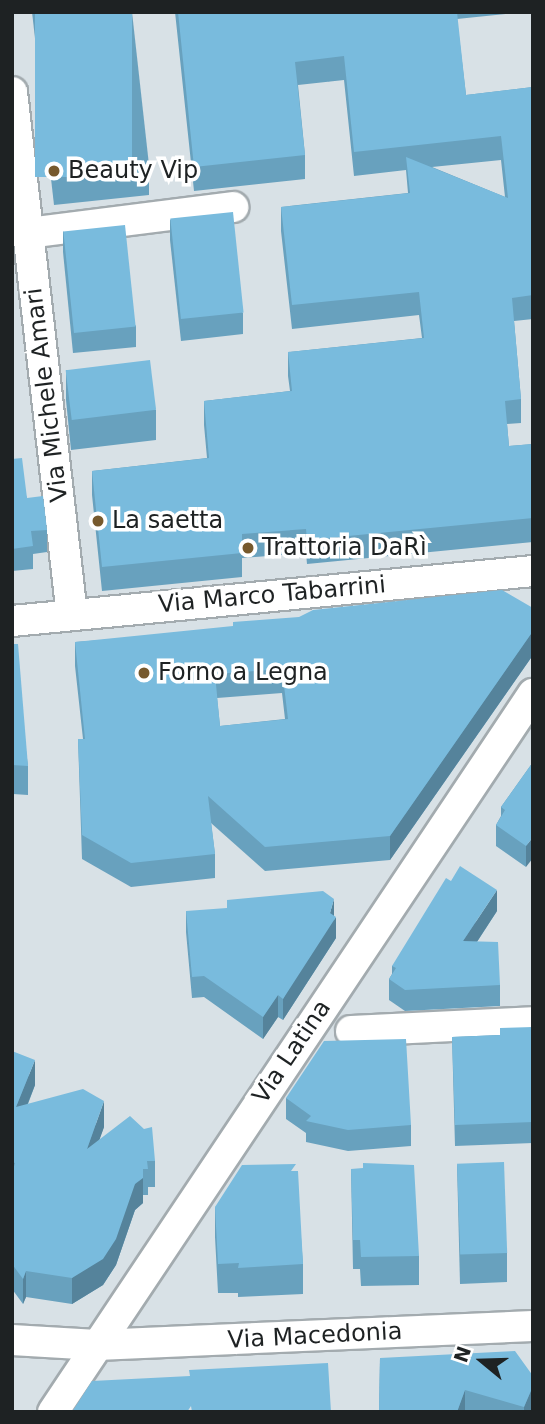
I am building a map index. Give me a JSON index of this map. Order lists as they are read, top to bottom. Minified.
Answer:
{"streets":{"street":["Via Michele Amari","Via Marco Tabarrini","Via Latina","Via Macedonia"]},"crossings":[["Via Michele Amari","Via Marco Tabarrini"],["Via Latina","Via Macedonia"]],"places":["Beauty Vip","La saetta","Trattoria DaRì","Forno a Legna"],"north":"left"}
